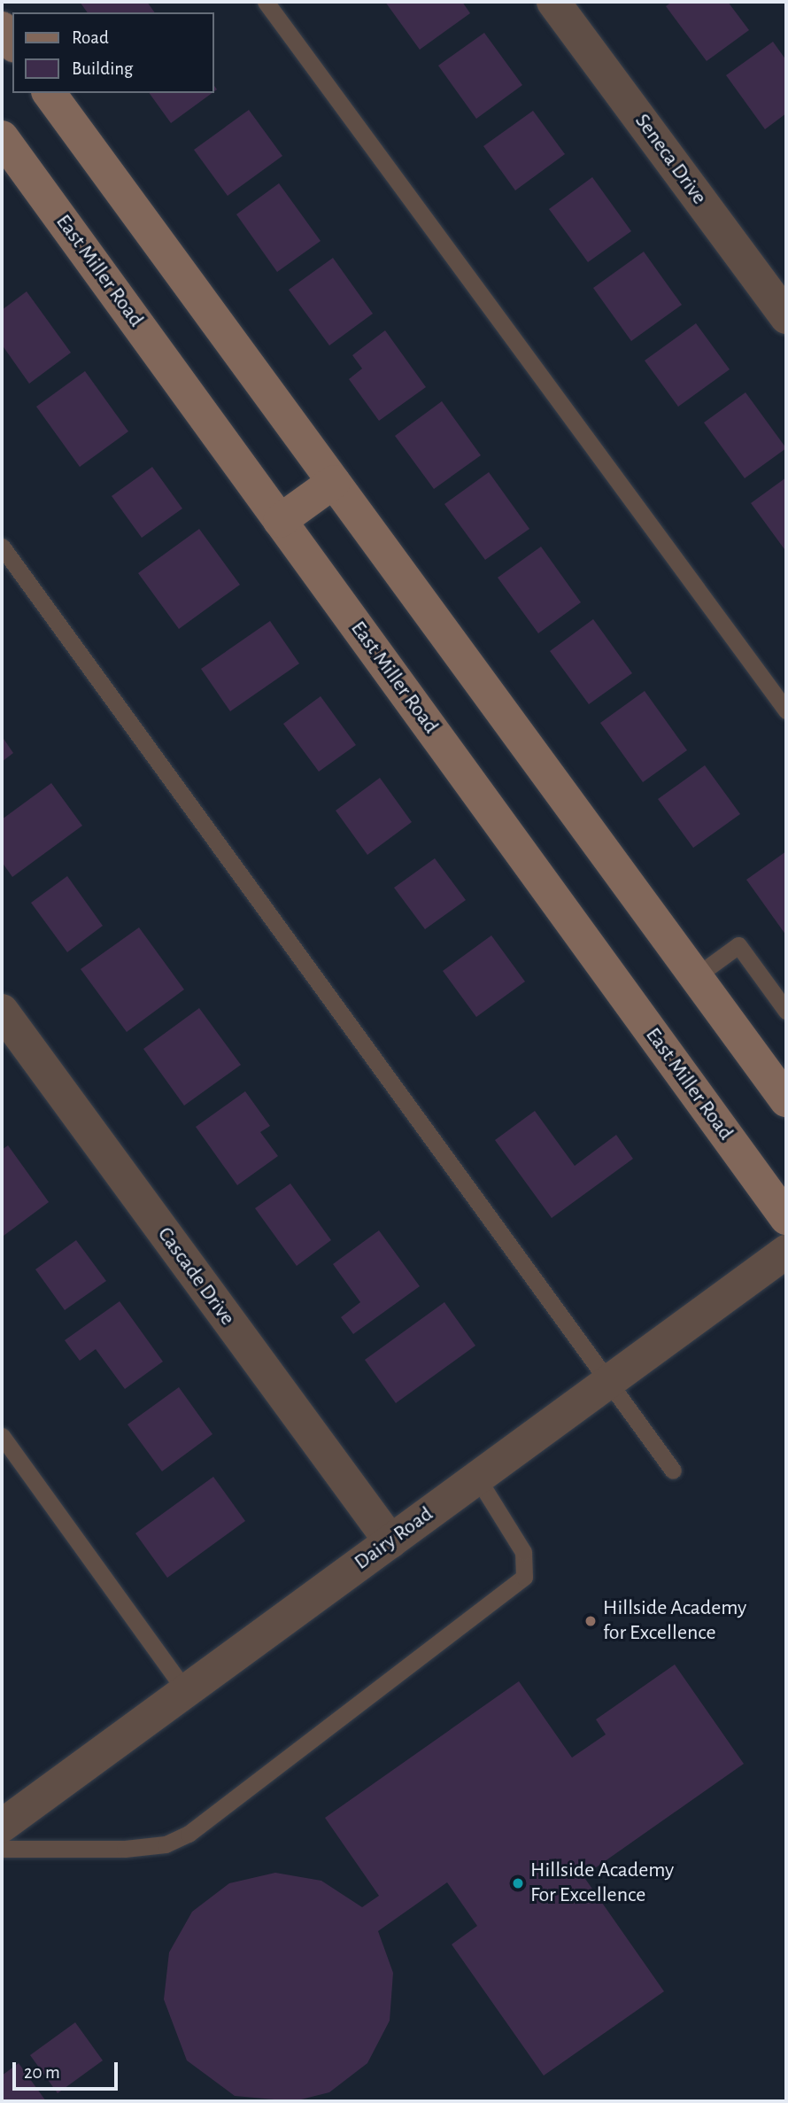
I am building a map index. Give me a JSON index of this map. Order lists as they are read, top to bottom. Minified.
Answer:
{"streets":{"main road":["East Miller Road"],"street":["Seneca Drive","Cascade Drive","Dairy Road"]},"crossings":[["Cascade Drive","Dairy Road"]],"places":["Hillside Academy for Excellence","Hillside Academy For Excellence"],"legend":["Road","Building"],"scale_bar":"20 m"}
